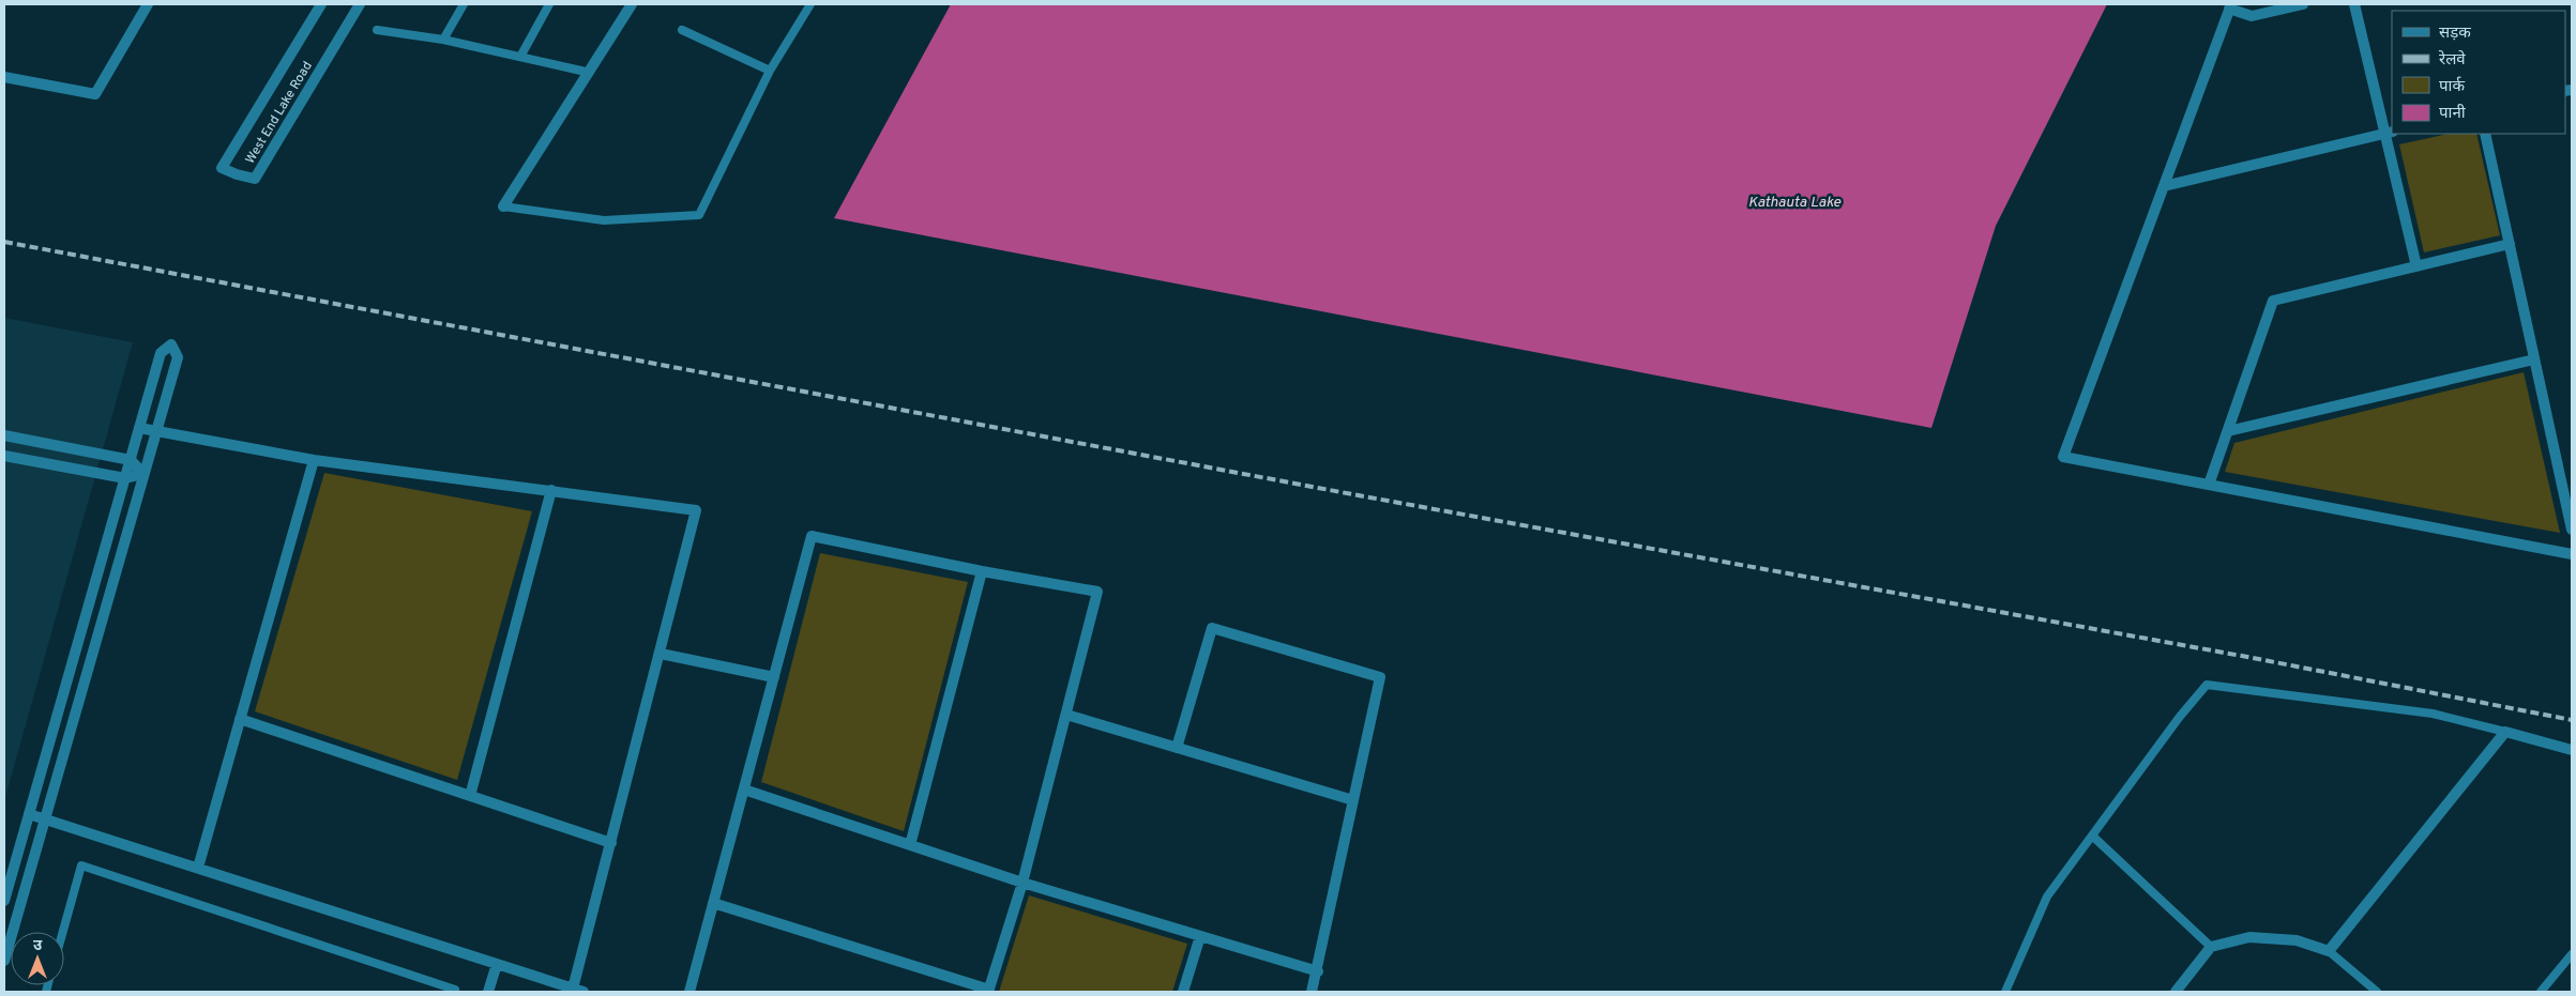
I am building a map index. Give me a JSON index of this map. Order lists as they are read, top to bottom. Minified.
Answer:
{"streets":{"street":["West End Lake Road"]},"water":["Kathauta Lake"],"legend":["सड़क","रेलवे","पार्क","पानी"],"north":"top"}
